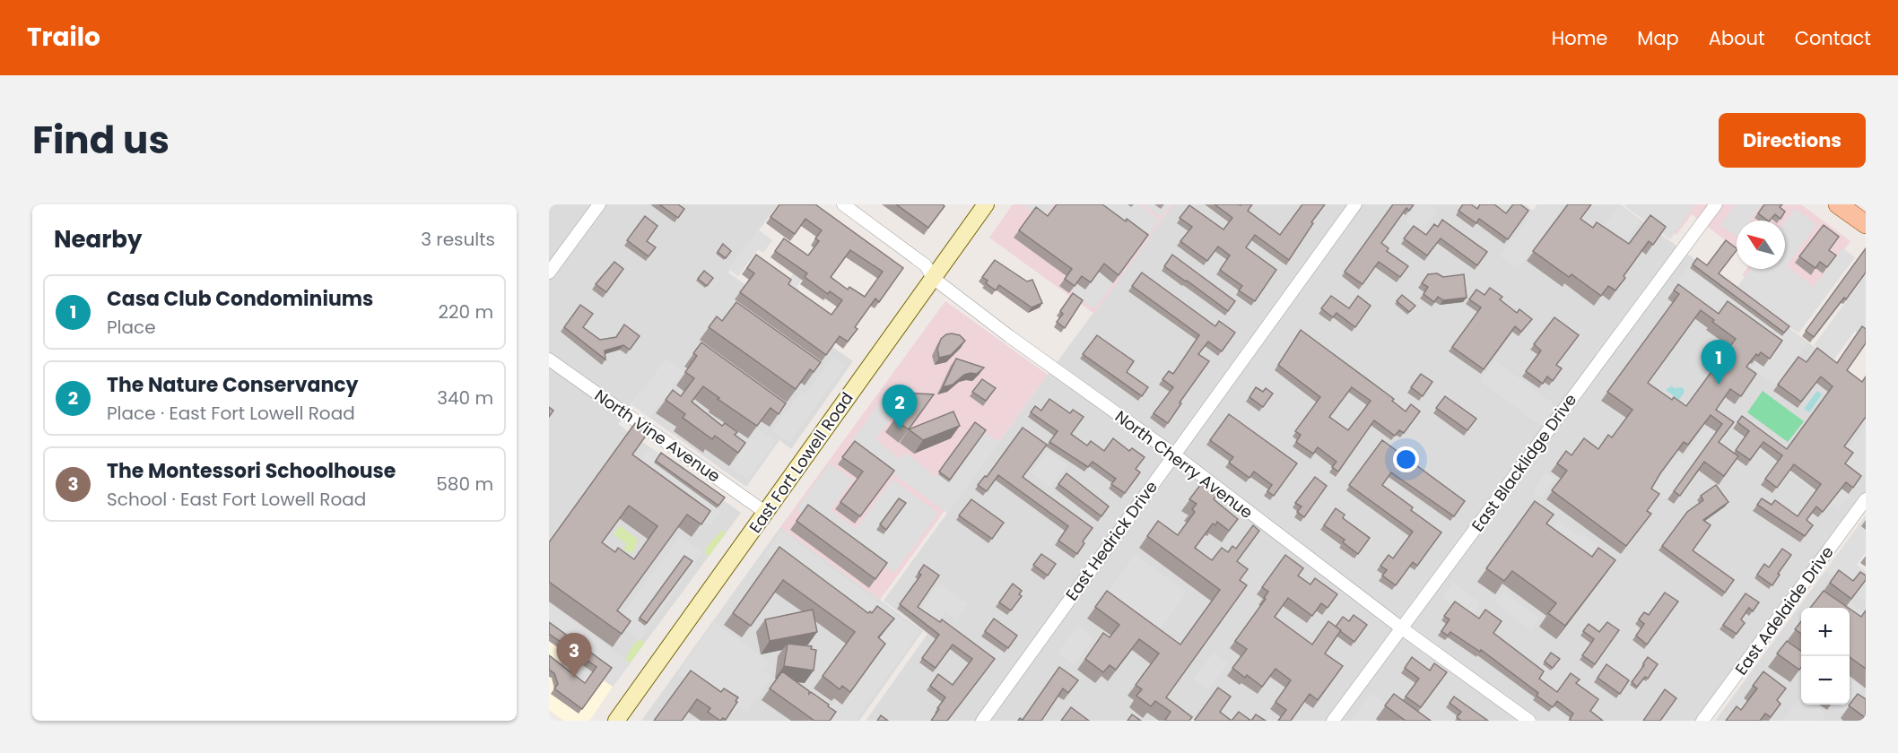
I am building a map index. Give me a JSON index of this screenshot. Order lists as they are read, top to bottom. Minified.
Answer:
{"streets":{"main road":["East Fort Lowell Road"],"street":["North Vine Avenue","East Blacklidge Drive","North Cherry Avenue","East Hedrick Drive","East Adelaide Drive"]},"crossings":[["North Vine Avenue","East Fort Lowell Road"],["East Fort Lowell Road","North Cherry Avenue"],["East Blacklidge Drive","North Cherry Avenue"],["North Cherry Avenue","East Hedrick Drive"]],"north":"top left","page":{"header":"Trailo","nav":["Home","Map","About","Contact"],"title":"Find us","buttons":"Directions","heading":["Nearby","3 results"],"list":[{"mark":"1","name":"Casa Club Condominiums","note":"Place","value":"220 m"},{"mark":"2","name":"The Nature Conservancy","note":"Place · East Fort Lowell Road","value":"340 m"},{"mark":"3","name":"The Montessori Schoolhouse","note":"School · East Fort Lowell Road","value":"580 m"}],"pins":["1","2","3"],"map_buttons":["+","−"]}}
